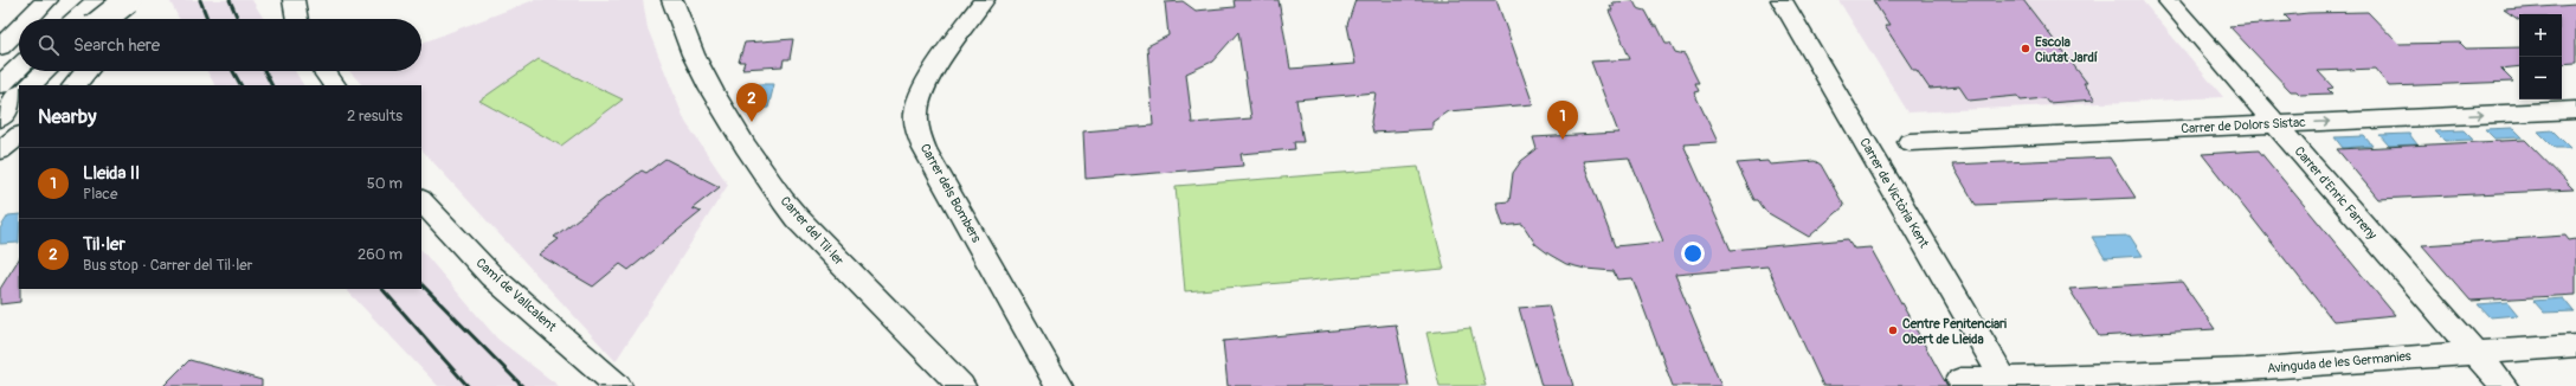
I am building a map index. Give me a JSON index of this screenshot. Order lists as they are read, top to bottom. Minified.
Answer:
{"streets":{"street":["Carrer de Dolors Sistac","Carrer dels Bombers","Carrer de Victòria Kent","Carrer d'Enric Farreny","Carrer del Til·ler","Camí de Vallcalent","Avinguda de les Germanies"]},"crossings":[["Carrer de Dolors Sistac","Carrer d'Enric Farreny"],["Carrer de Victòria Kent","Avinguda de les Germanies"],["Carrer d'Enric Farreny","Avinguda de les Germanies"]],"one_way":["Carrer de Dolors Sistac"],"places":["Escola Ciutat Jardí","Centre Penitenciari Obert de Lleida"],"page":{"map_buttons":["+","−"],"search":"Search here","pins":["2","1"],"heading":["Nearby","2 results"],"list":[{"mark":"1","name":"Lleida II","note":"Place","value":"50 m"},{"mark":"2","name":"Til·ler","note":"Bus stop · Carrer del Til·ler","value":"260 m"}]}}
